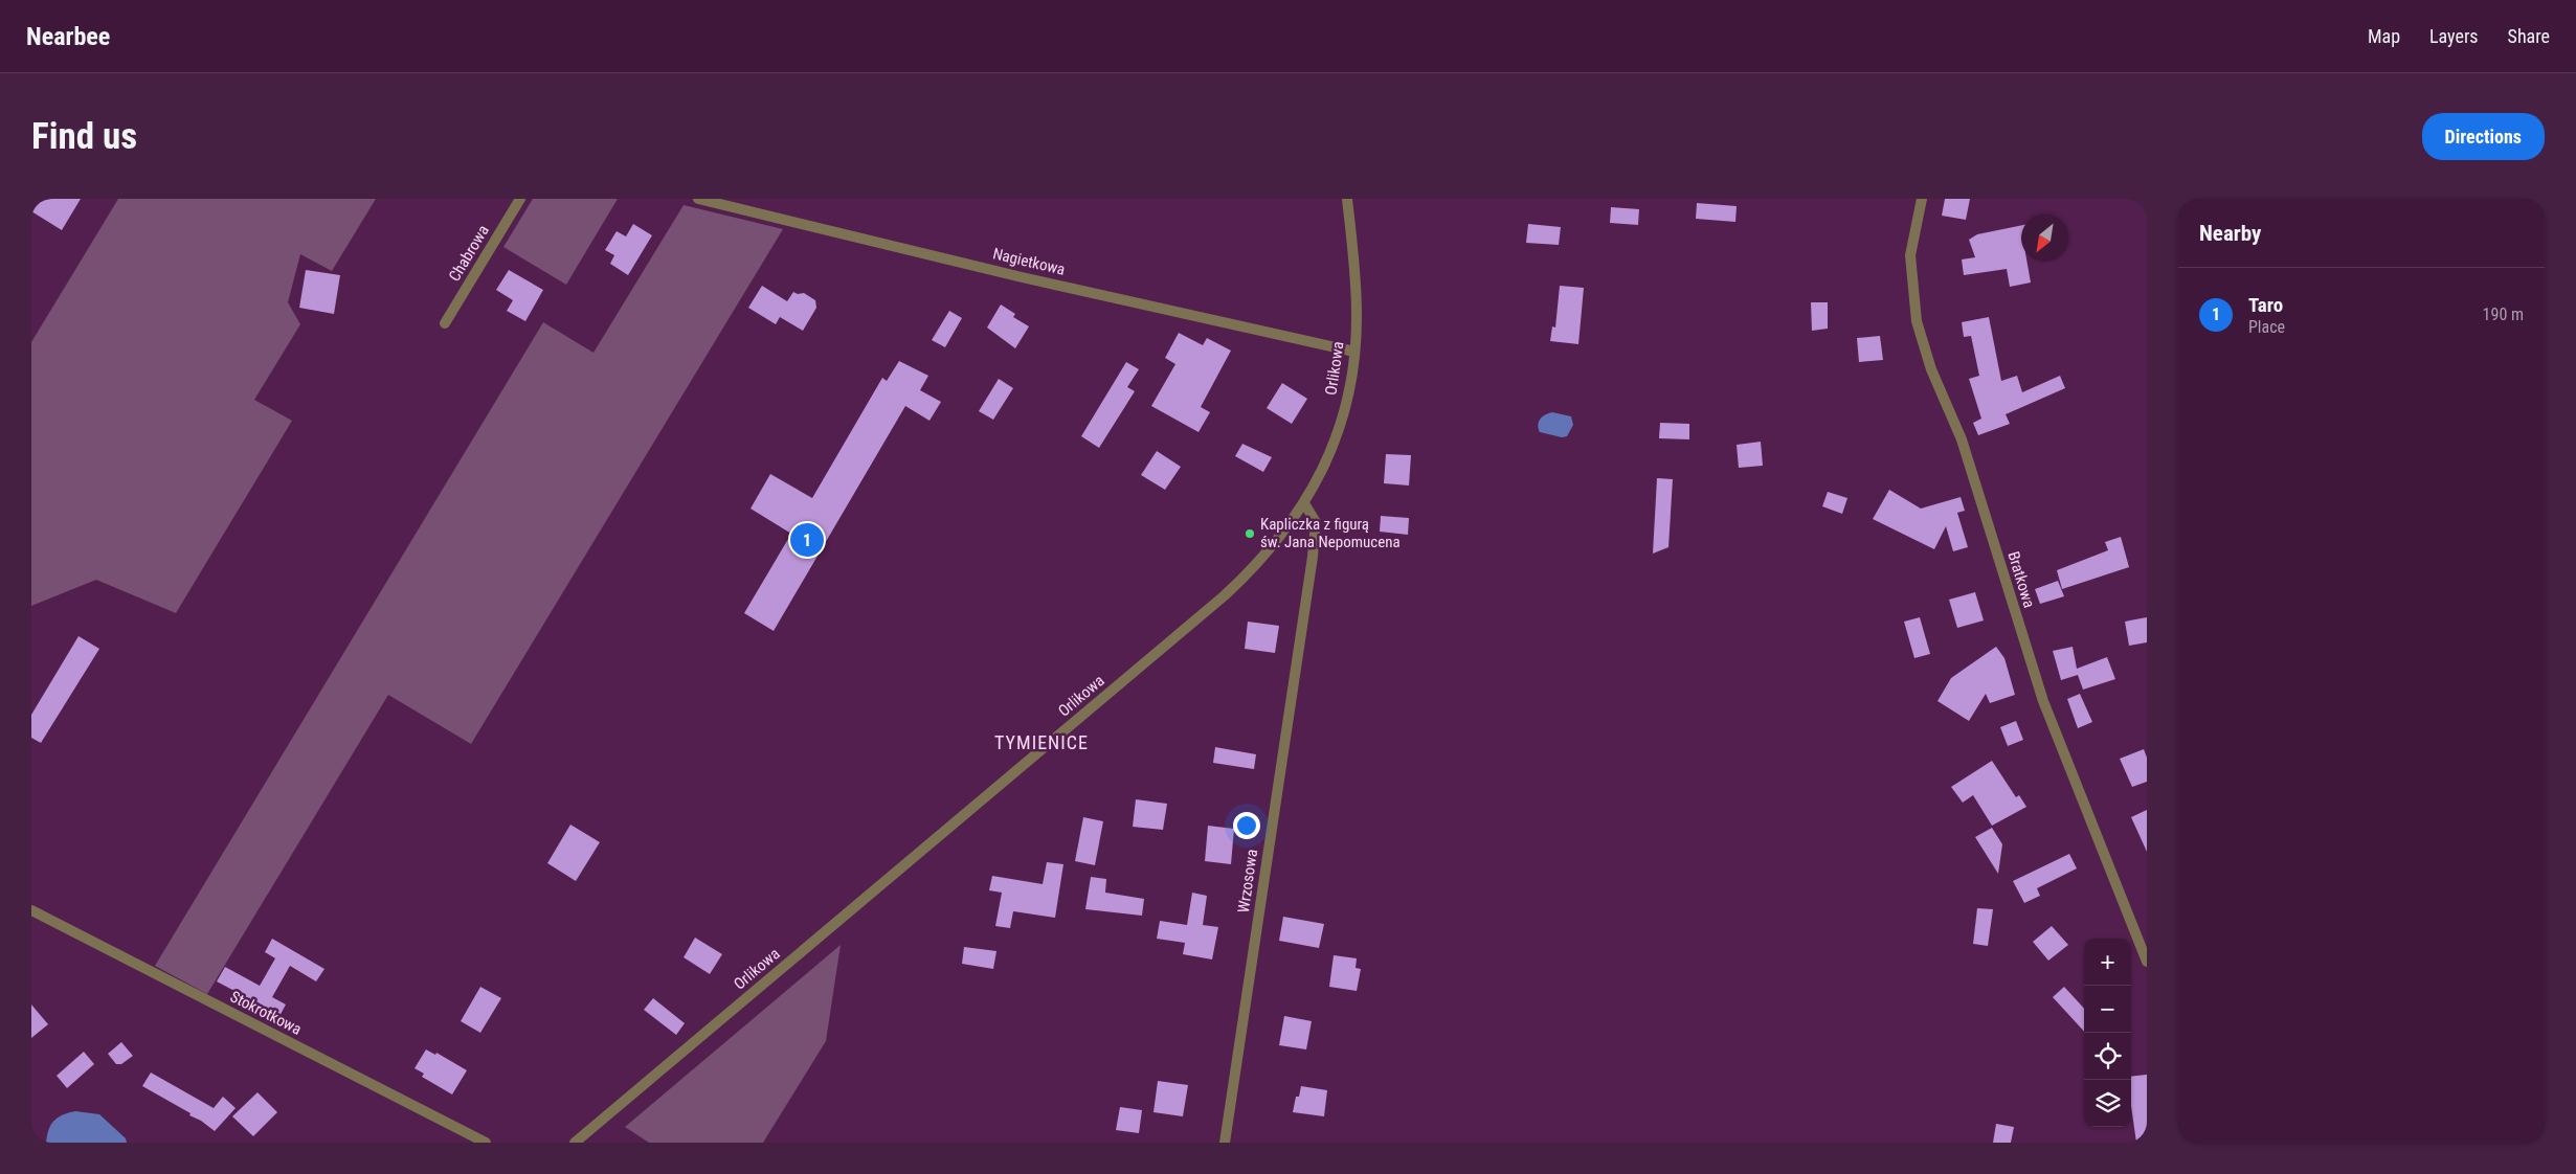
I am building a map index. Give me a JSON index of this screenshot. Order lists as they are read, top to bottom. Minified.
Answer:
{"streets":{"street":["Chabrowa","Nagietkowa","Orlikowa","Bratkowa","Wrzosowa","Stokrotkowa"]},"crossings":[["Nagietkowa","Orlikowa"],["Orlikowa","Wrzosowa"]],"districts":["TYMIENICE"],"places":["Kapliczka z figurą św. Jana Nepomucena"],"north":"bottom left","page":{"header":"Nearbee","nav":["Map","Layers","Share"],"buttons":"Directions","title":"Find us","heading":"Nearby","list":[{"mark":"1","name":"Taro","note":"Place","value":"190 m"}],"pins":"1","map_buttons":["+","−"]}}
